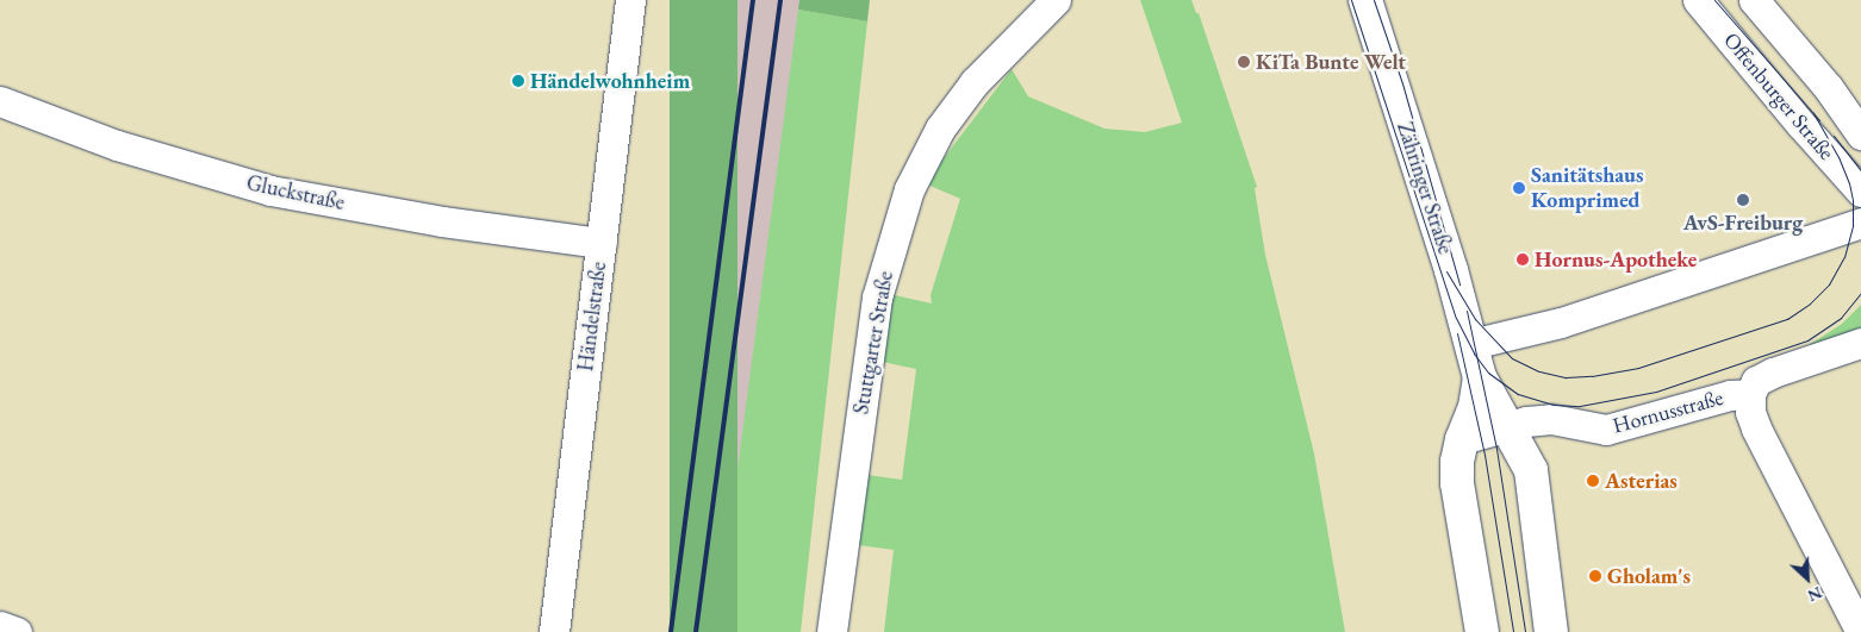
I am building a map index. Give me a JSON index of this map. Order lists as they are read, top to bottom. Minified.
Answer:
{"streets":{"main road":["Zähringer Straße"],"street":["Offenburger Straße","Gluckstraße","Händelstraße","Stuttgarter Straße","Hornusstraße"]},"crossings":[["Zähringer Straße","Hornusstraße"],["Gluckstraße","Händelstraße"]],"places":["KiTa Bunte Welt","Händelwohnheim","Sanitätshaus Komprimed","AvS-Freiburg","Hornus-Apotheke","Asterias","Gholam's"],"north":"bottom right"}
